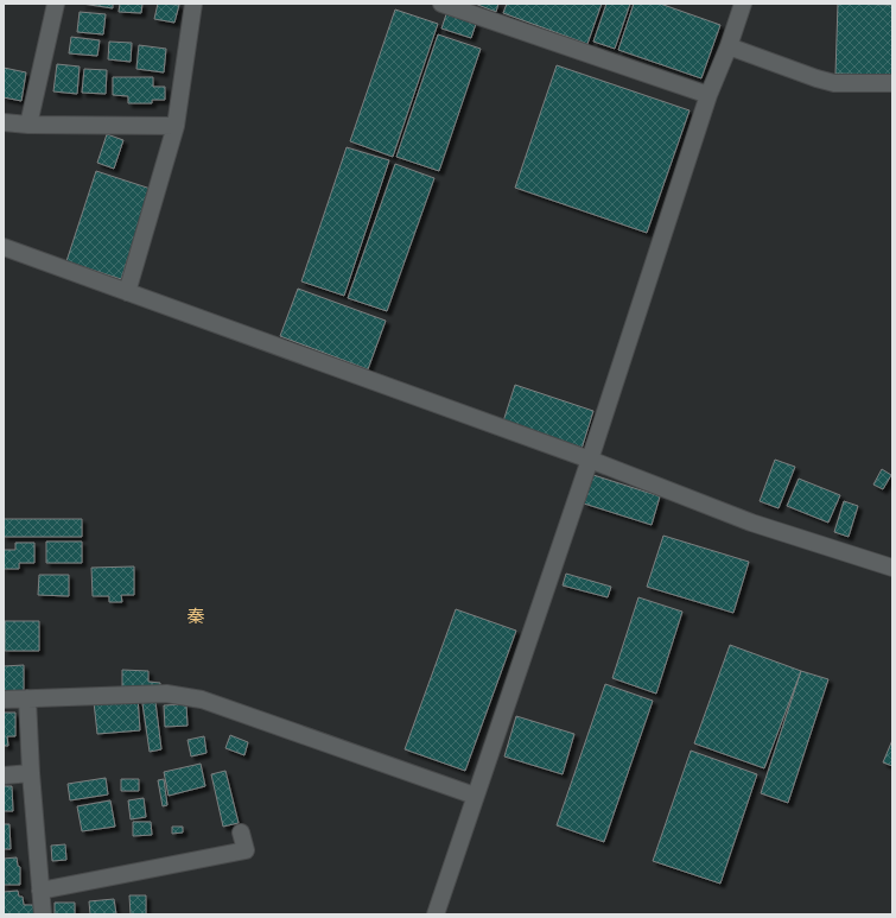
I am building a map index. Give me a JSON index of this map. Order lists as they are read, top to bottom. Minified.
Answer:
{"districts":["秦"]}
